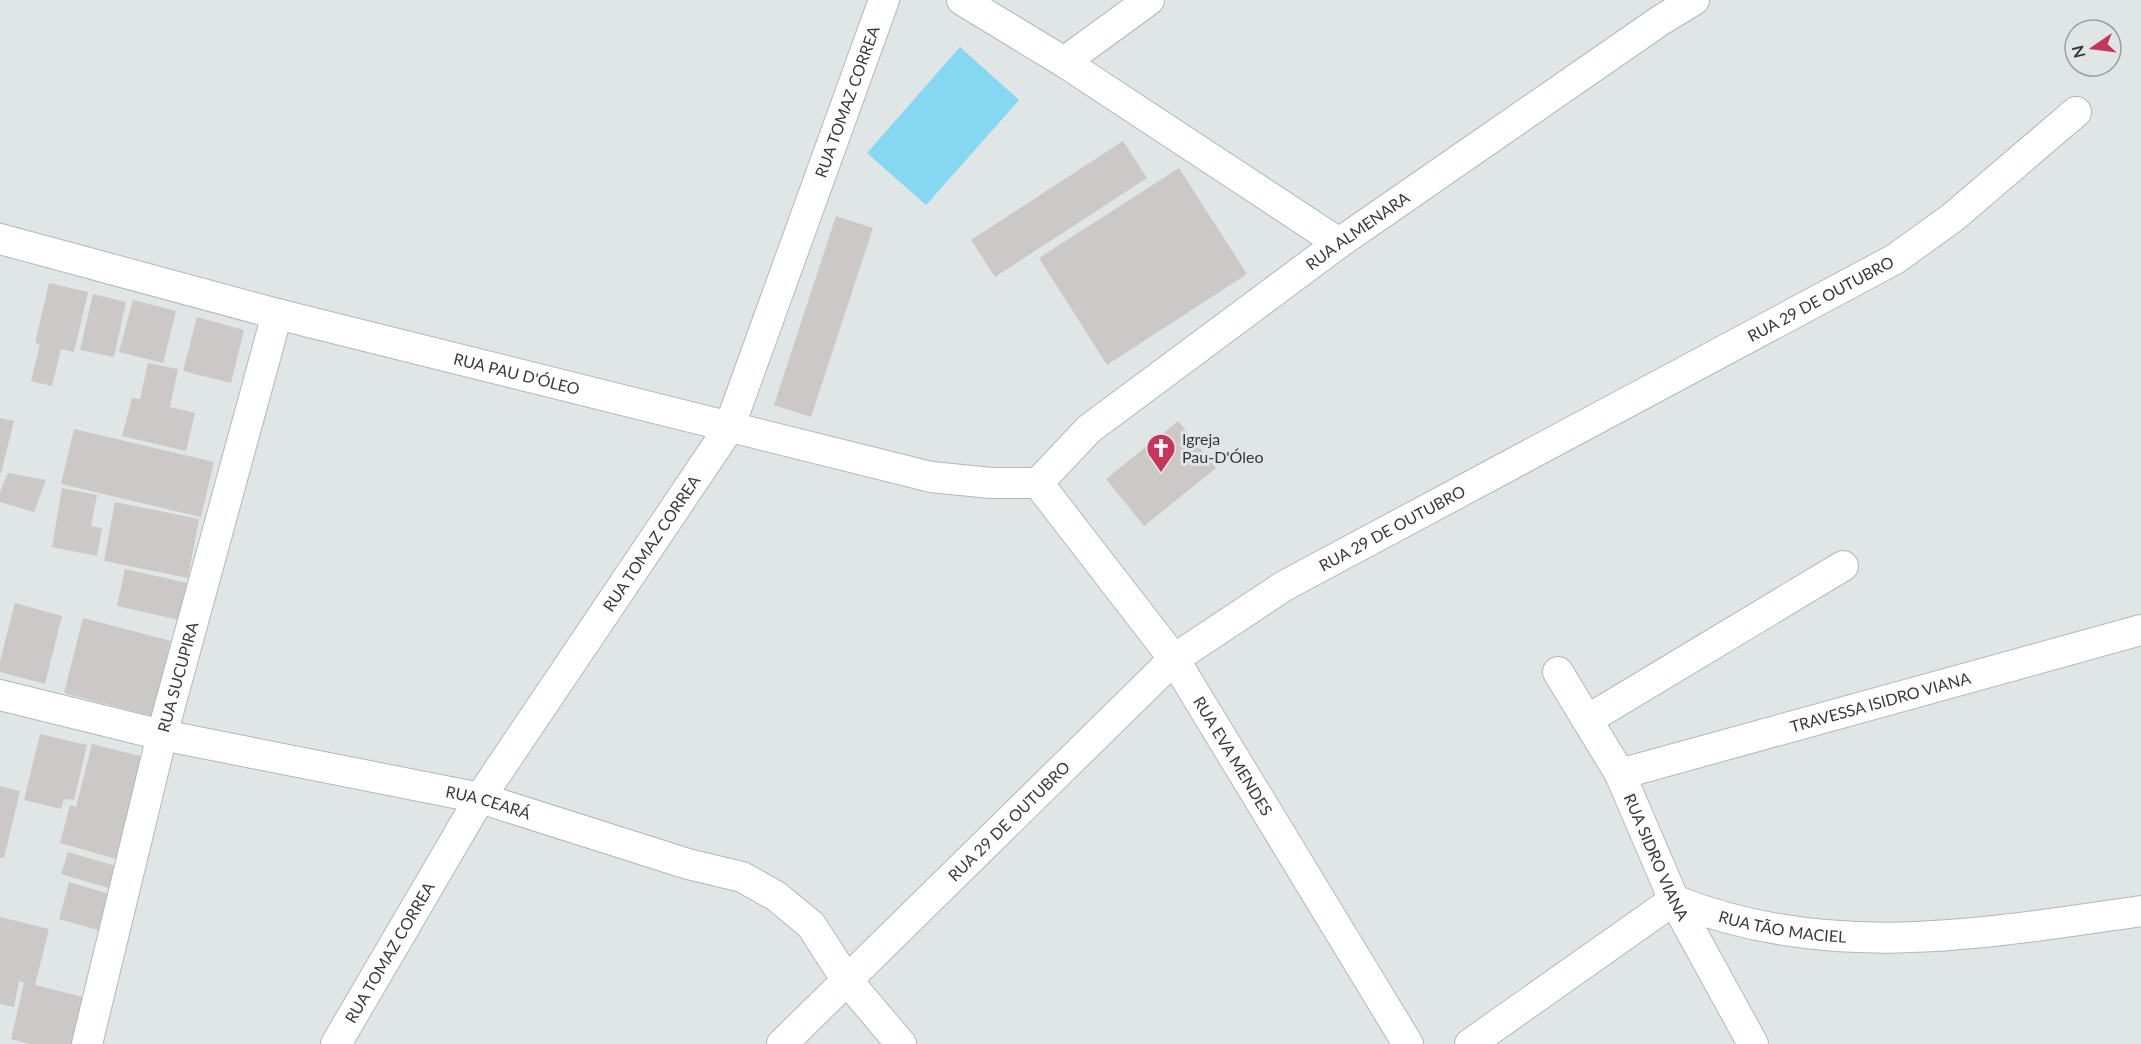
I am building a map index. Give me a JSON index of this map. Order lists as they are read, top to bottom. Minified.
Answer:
{"streets":{"street":["RUA TOMAZ CORREA","RUA ALMENARA","RUA 29 DE OUTUBRO","RUA PAU D'ÓLEO","RUA SUCUPIRA","TRAVESSA ISIDRO VIANA","RUA EVA MENDES","RUA CEARÁ","RUA SIDRO VIANA","RUA TÃO MACIEL"]},"crossings":[["RUA TOMAZ CORREA","RUA PAU D'ÓLEO"],["RUA TOMAZ CORREA","RUA CEARÁ"],["RUA ALMENARA","RUA PAU D'ÓLEO"],["RUA ALMENARA","RUA EVA MENDES"],["RUA 29 DE OUTUBRO","RUA EVA MENDES"],["RUA 29 DE OUTUBRO","RUA CEARÁ"],["RUA PAU D'ÓLEO","RUA SUCUPIRA"],["RUA PAU D'ÓLEO","RUA EVA MENDES"],["RUA SUCUPIRA","RUA CEARÁ"],["TRAVESSA ISIDRO VIANA","RUA SIDRO VIANA"],["RUA SIDRO VIANA","RUA TÃO MACIEL"]],"places":{"church":["Igreja Pau-D'Óleo"]},"north":"left"}
